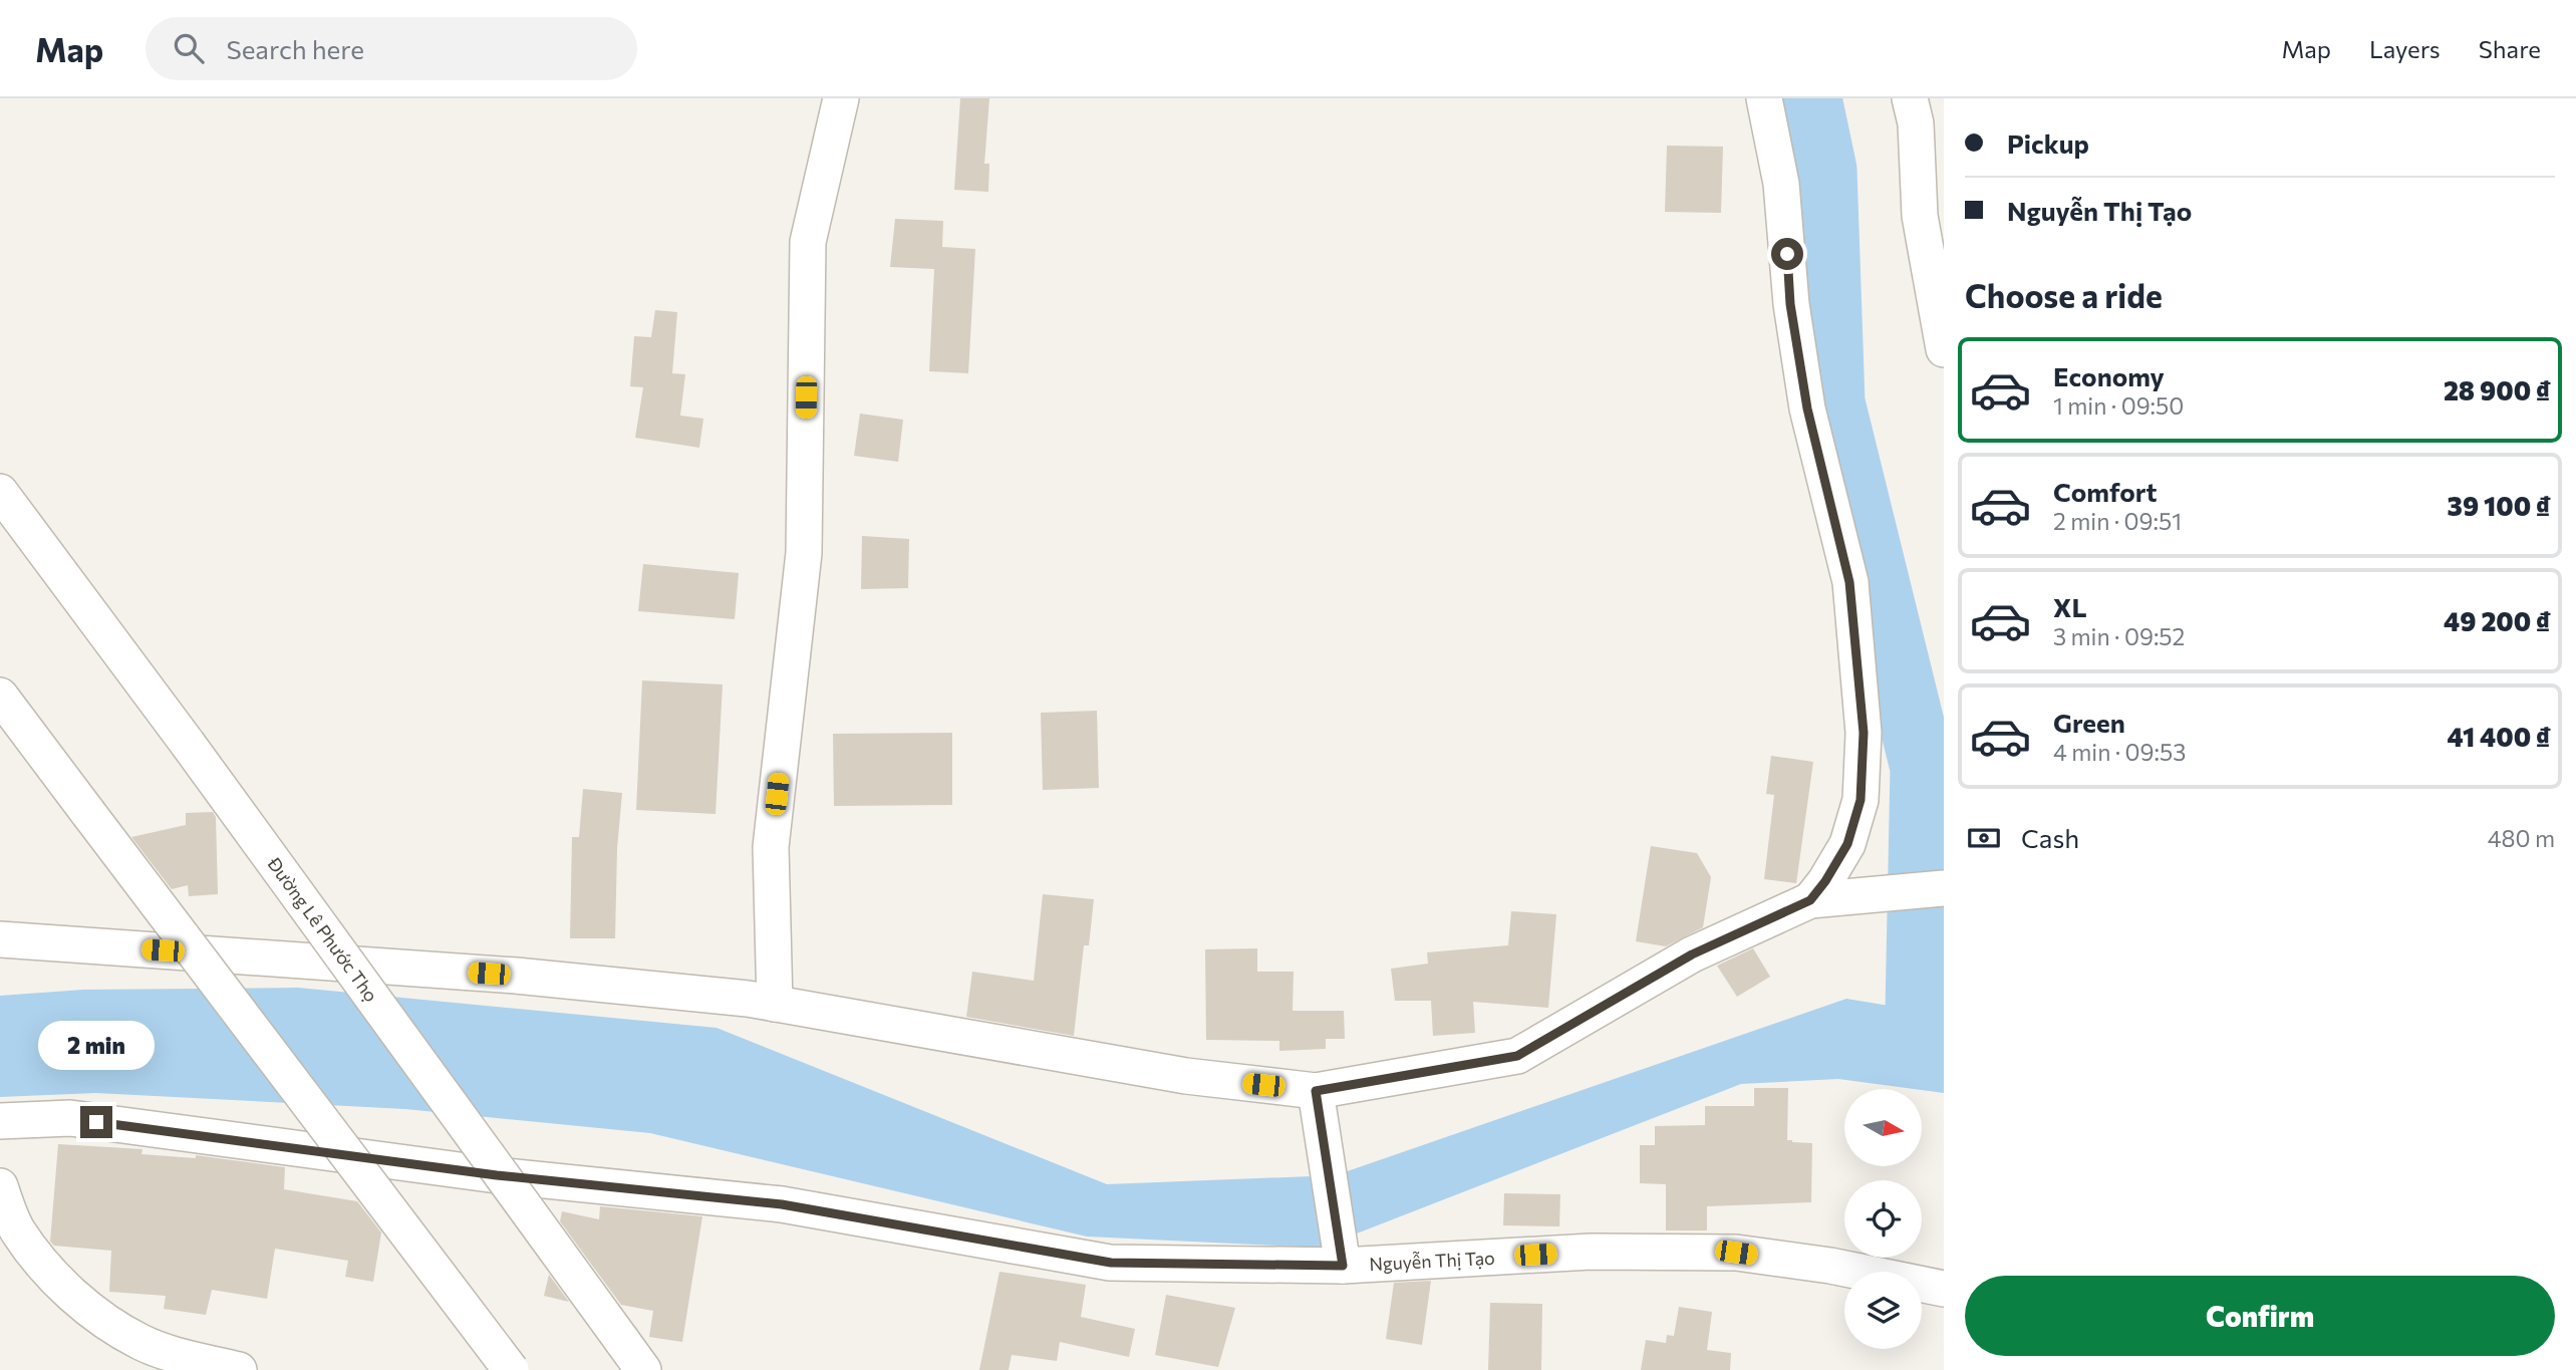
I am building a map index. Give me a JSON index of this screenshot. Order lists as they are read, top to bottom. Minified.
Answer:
{"streets":{"street":["Đường Lê Phước Thọ","Nguyễn Thị Tạo"]},"north":"right","page":{"header":"Map","search":"Search here","nav":["Map","Layers","Share"],"banner":["Pickup","Nguyễn Thị Tạo"],"heading":"Choose a ride","list":[{"name":"Economy","note":"1 min · 09:50","value":"28 900 ₫"},{"name":"Comfort","note":"2 min · 09:51","value":"39 100 ₫"},{"name":"XL","note":"3 min · 09:52","value":"49 200 ₫"},{"name":"Green","note":"4 min · 09:53","value":"41 400 ₫"}],"pay":["Cash","480 m"],"bubble":"2 min","buttons":"Confirm"}}
